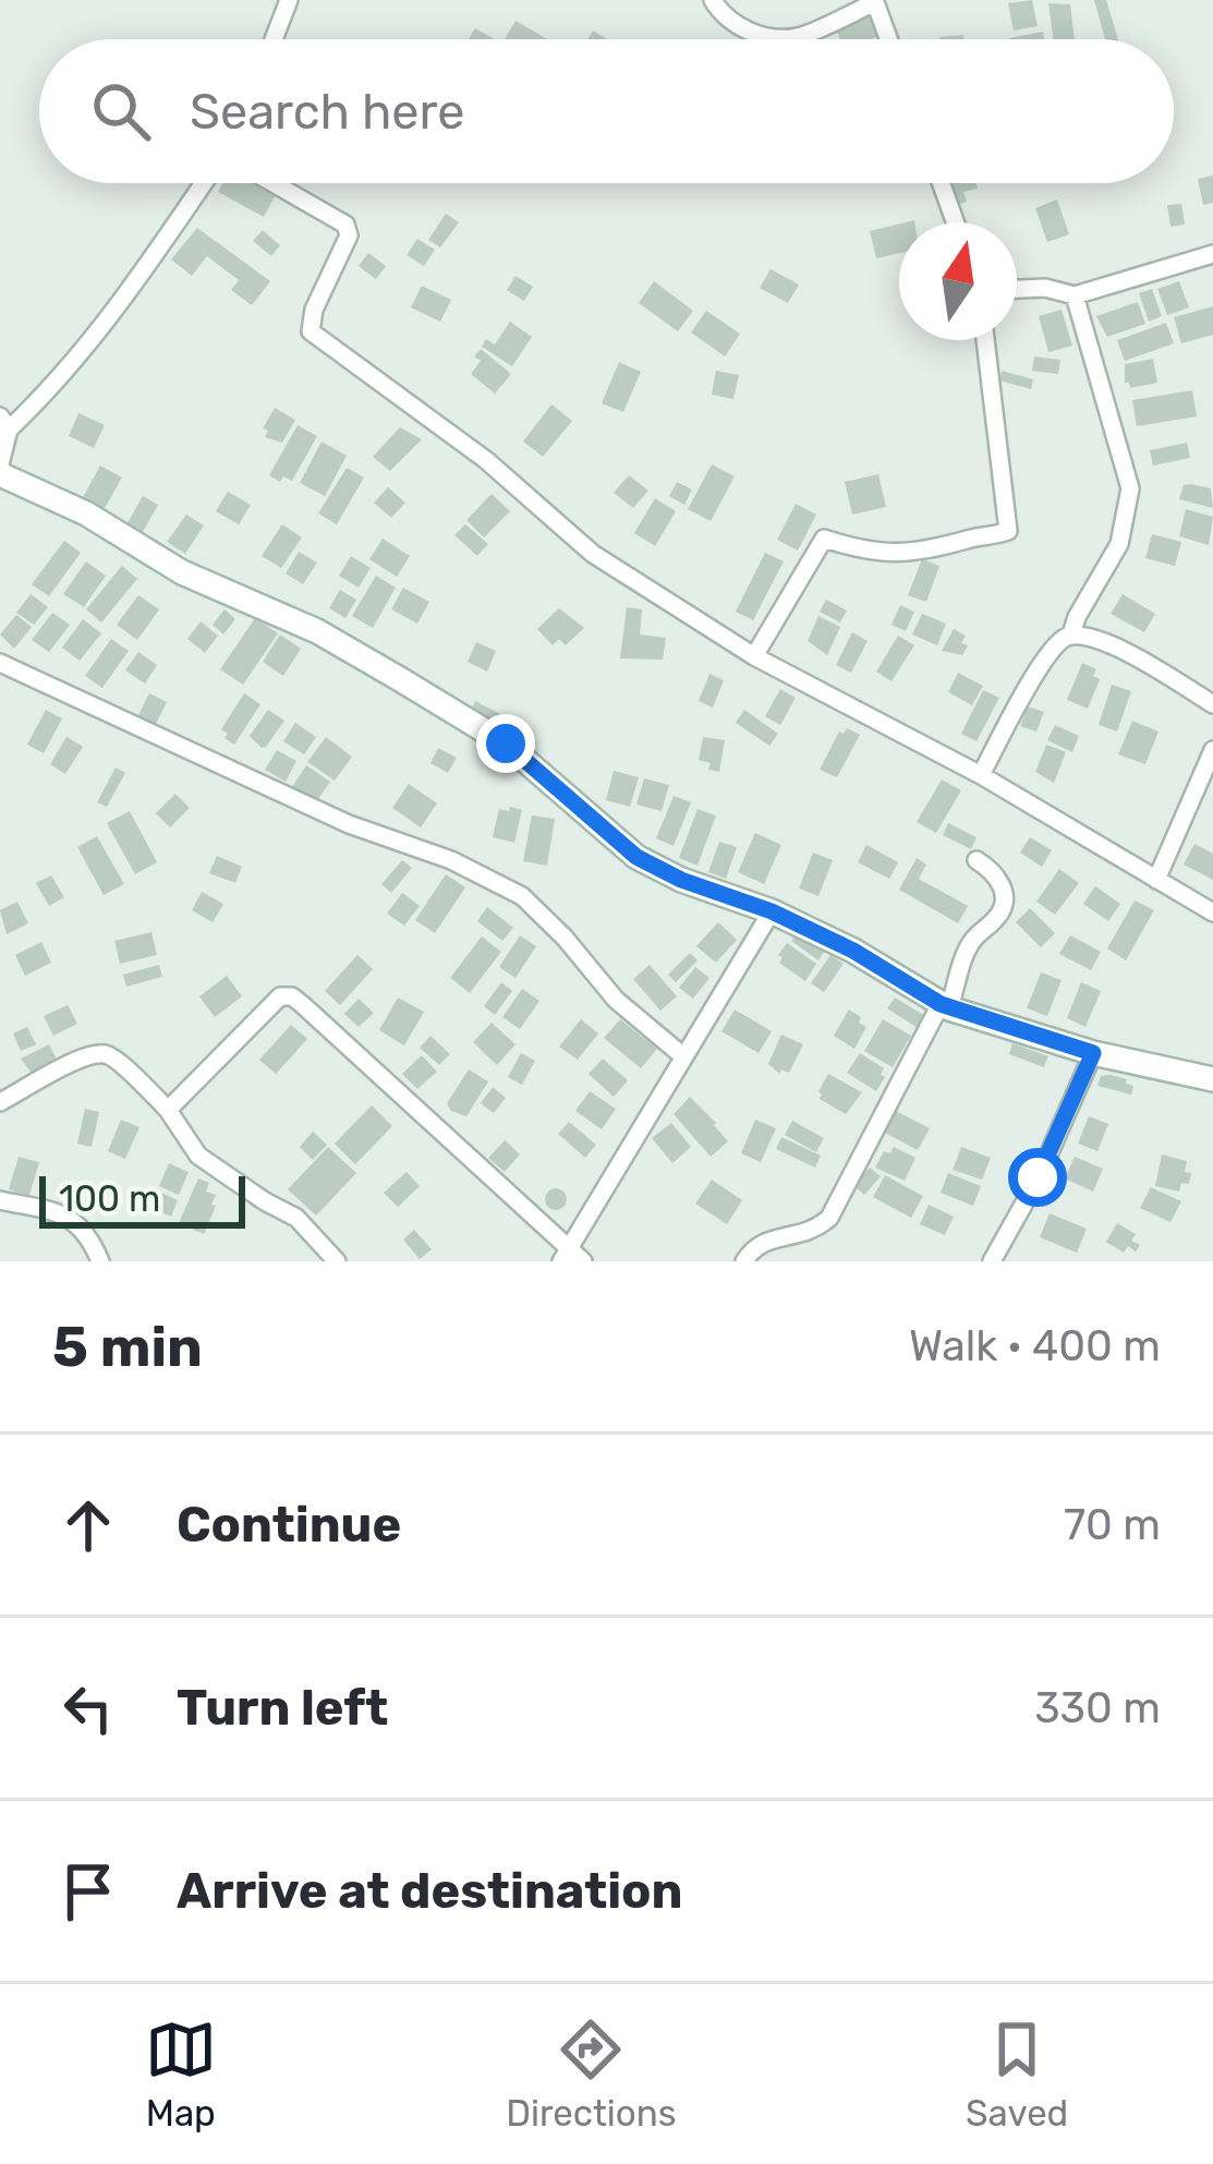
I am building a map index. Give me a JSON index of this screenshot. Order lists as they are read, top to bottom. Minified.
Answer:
{"scale_bar":"100 m","north":"top","page":{"search":"Search here","scale":"100 m","heading":["5 min","Walk · 400 m"],"list":[["Continue","70 m"],["Turn left","330 m"],"Arrive at destination"],"nav":["Map","Directions","Saved"]}}
